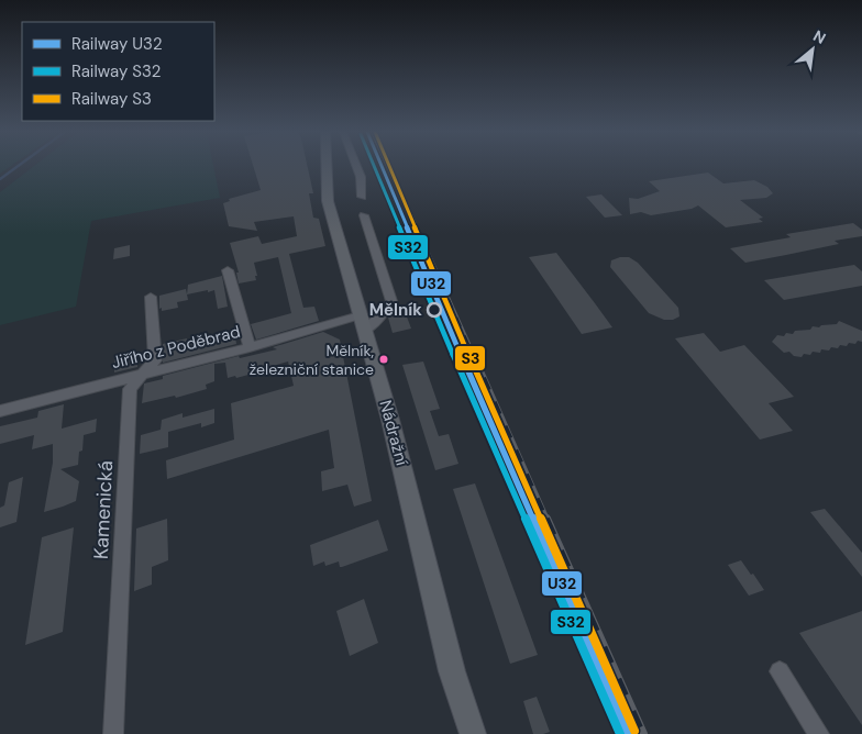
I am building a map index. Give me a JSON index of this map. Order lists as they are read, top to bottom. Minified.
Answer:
{"streets":{"main road":["Nádražní"],"street":["Jiřího z Poděbrad","Kamenická"]},"crossings":[["Jiřího z Poděbrad","Nádražní"],["Jiřího z Poděbrad","Kamenická"]],"places":["Mělník","Mělník, železniční stanice"],"lines":["rail line U32","rail line S32","rail line S3"],"legend":["Railway U32","Railway S32","Railway S3"],"north":"top right"}
